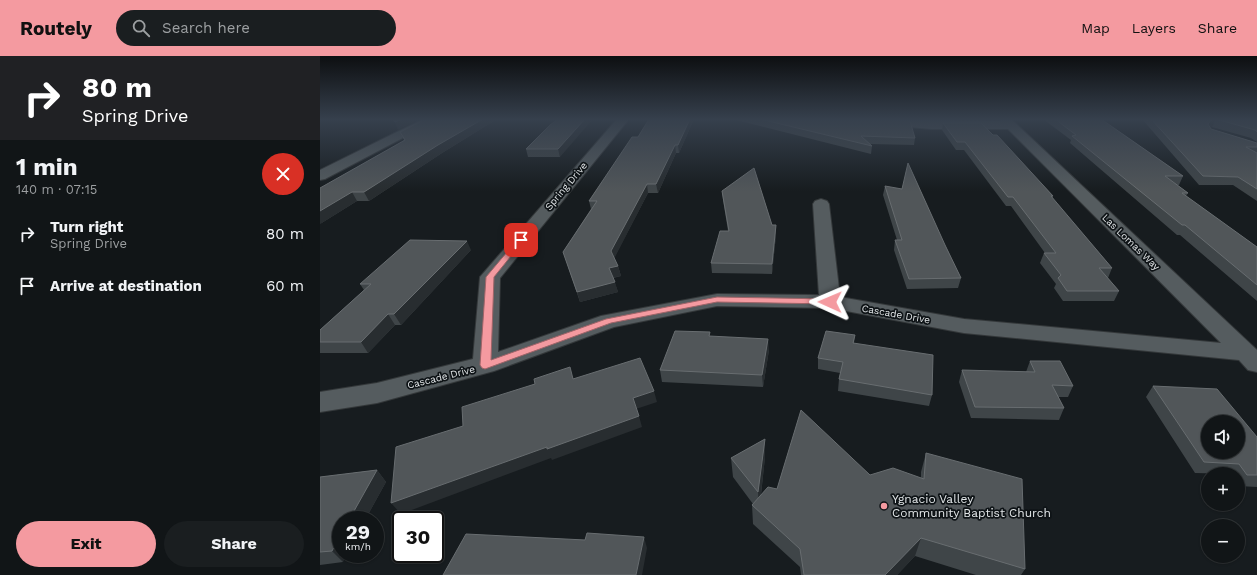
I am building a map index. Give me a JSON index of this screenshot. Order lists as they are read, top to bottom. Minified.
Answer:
{"streets":{"street":["Spring Drive","Las Lomas Way","Cascade Drive"]},"crossings":[["Spring Drive","Cascade Drive"],["Las Lomas Way","Cascade Drive"]],"places":["Ygnacio Valley Community Baptist Church"],"page":{"header":"Routely","search":"Search here","nav":["Map","Layers","Share"],"turn":["80 m","Spring Drive"],"heading":["1 min","140 m · 07:15"],"list":[{"name":"Turn right","note":"Spring Drive","value":"80 m"},{"name":"Arrive at destination","value":"60 m"}],"map_buttons":["+","−"],"speed":"29 km/h","limit":"30","buttons":["Exit","Share"]}}
